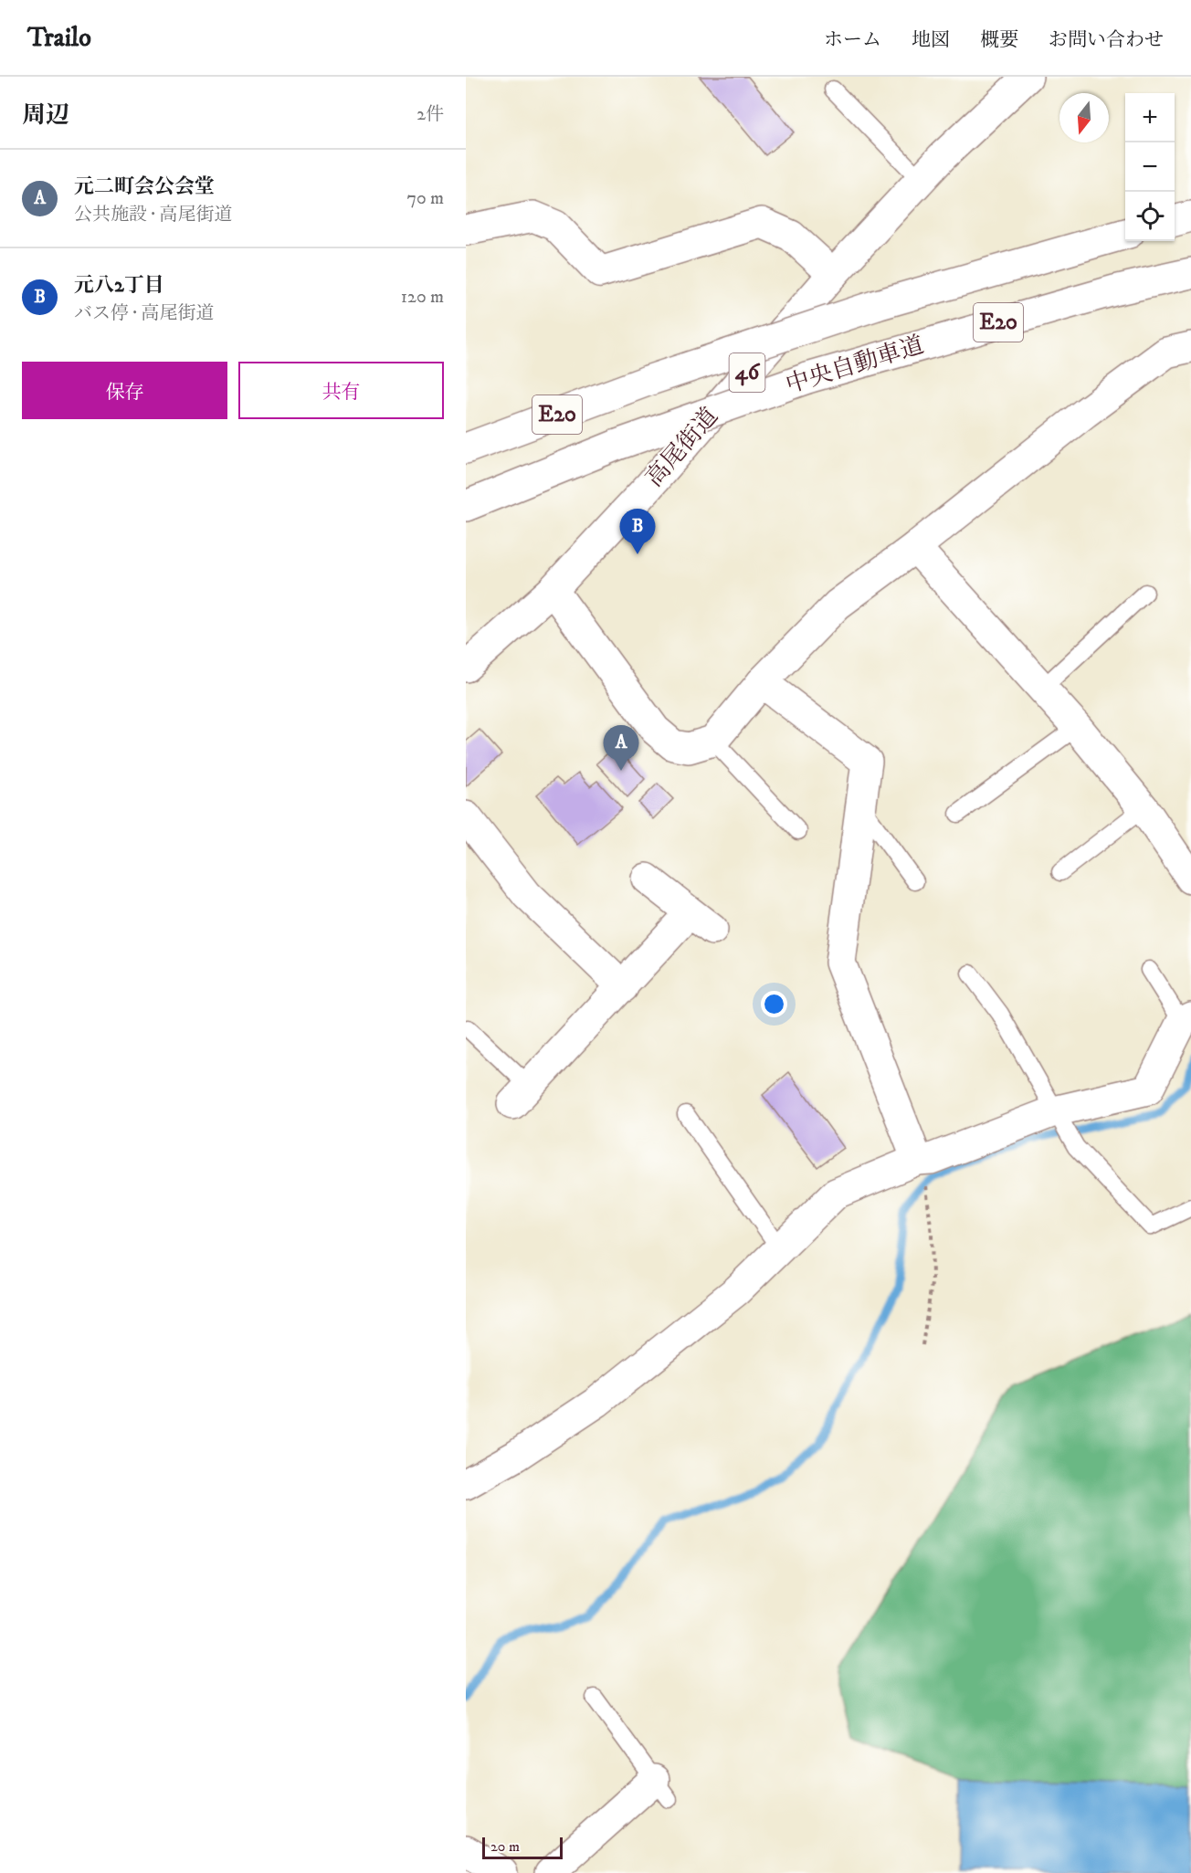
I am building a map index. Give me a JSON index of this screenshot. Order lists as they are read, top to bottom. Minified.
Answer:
{"streets":{"main road":["E20","中央自動車道","46","高尾街道"]},"scale_bar":"20 m","north":"bottom","page":{"header":"Trailo","nav":["ホーム","地図","概要","お問い合わせ"],"heading":["周辺","2件"],"map_buttons":["+","−"],"list":[{"mark":"A","name":"元二町会公会堂","note":"公共施設 · 高尾街道","value":"70 m"},{"mark":"B","name":"元八2丁目","note":"バス停 · 高尾街道","value":"120 m"}],"buttons":["保存","共有"],"pins":["B","A"],"scale":"20 m"}}
